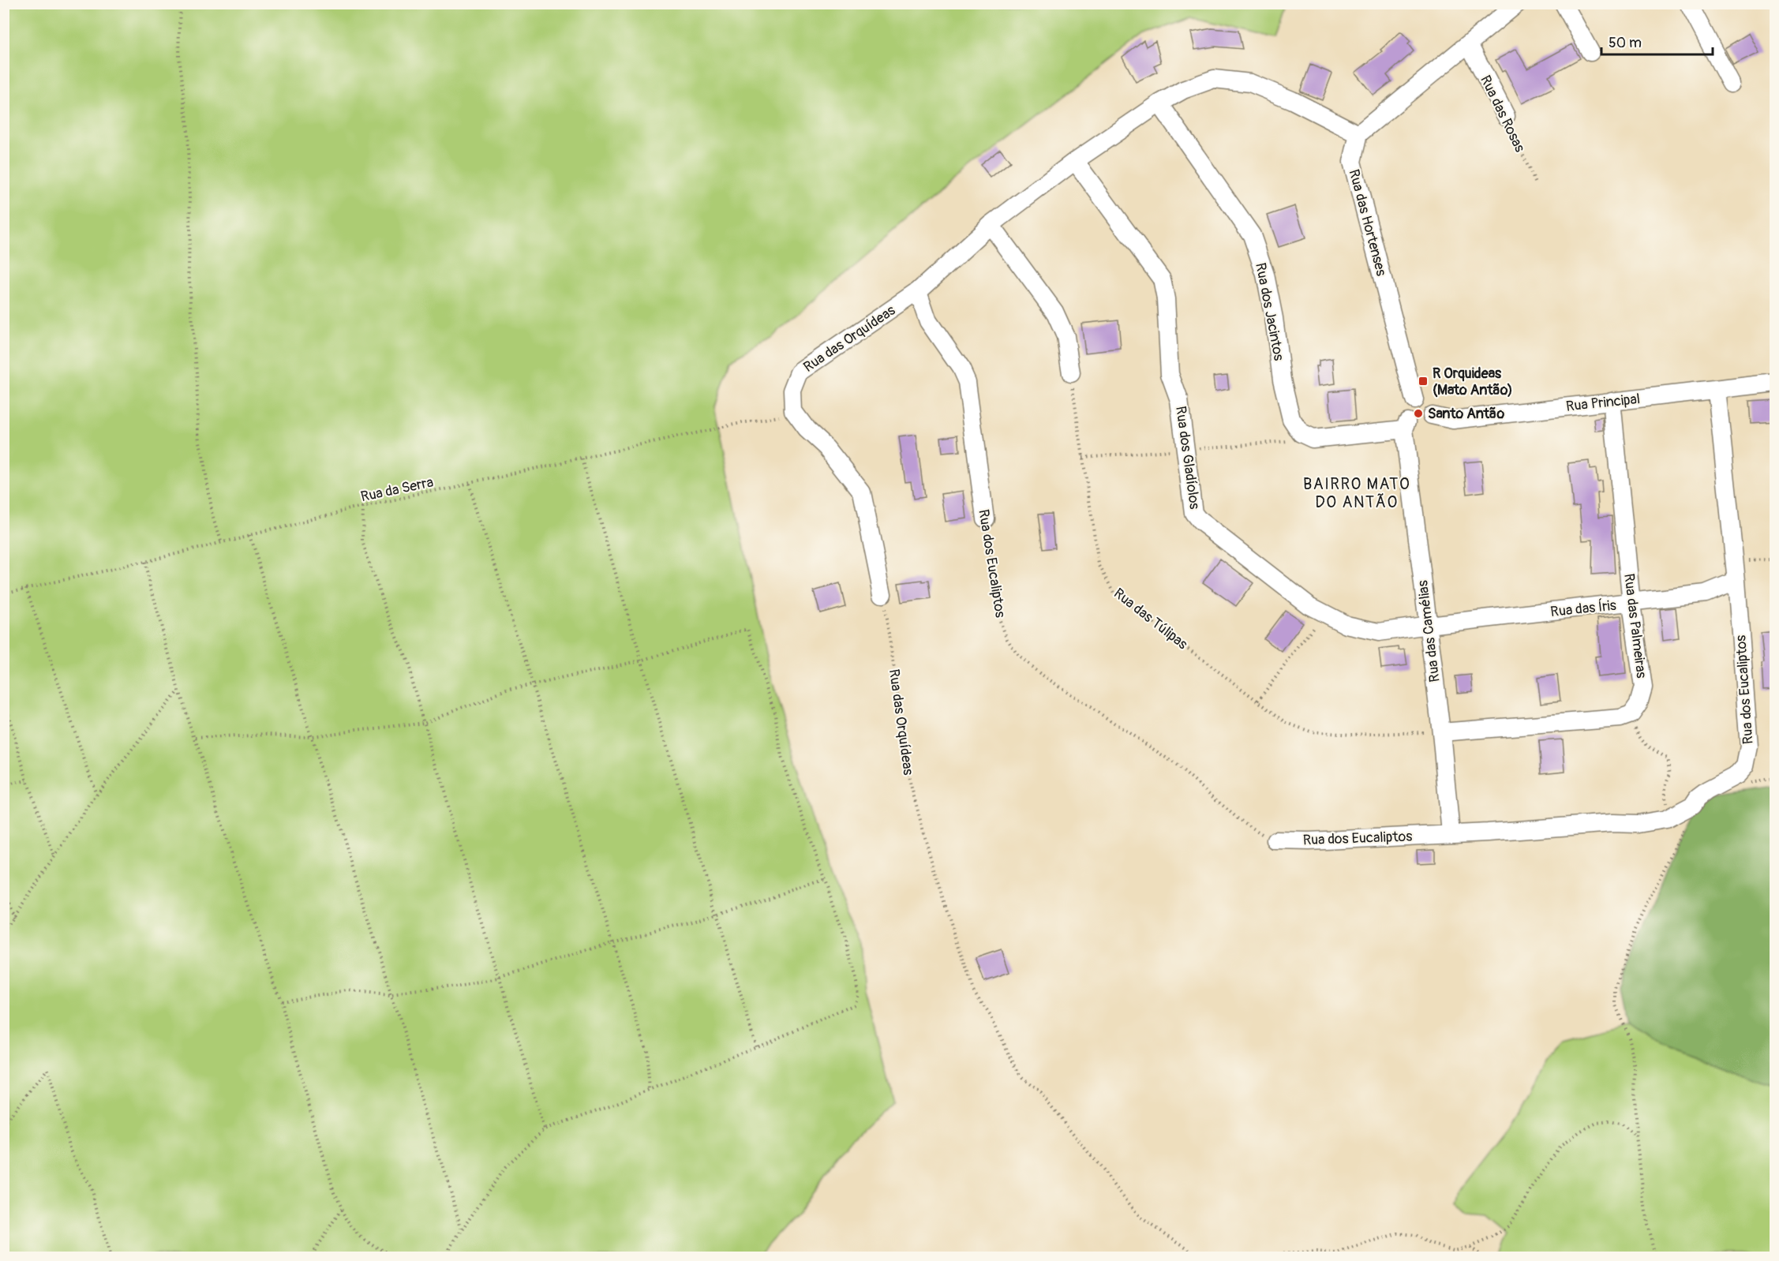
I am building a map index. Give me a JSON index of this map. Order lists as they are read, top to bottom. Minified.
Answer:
{"streets":{"street":["Rua das Rosas","Rua das Hortenses","Rua dos Jacintos","Rua das Orquídeas","Rua Principal","Rua dos Gladíolos","Rua dos Eucaliptos","Rua das Íris","Rua das Palmeiras","Rua das Camélias"],"path":["Rua da Serra","Rua das Túlipas"]},"crossings":[["Rua das Hortenses","Rua das Orquídeas"],["Rua das Hortenses","Rua Principal"],["Rua das Hortenses","Rua das Camélias"],["Rua dos Jacintos","Rua das Orquídeas"],["Rua das Orquídeas","Rua dos Gladíolos"],["Rua das Orquídeas","Rua da Serra"],["Rua das Orquídeas","Rua dos Eucaliptos"],["Rua Principal","Rua dos Eucaliptos"],["Rua Principal","Rua das Palmeiras"],["Rua Principal","Rua das Camélias"],["Rua dos Gladíolos","Rua das Íris"],["Rua dos Gladíolos","Rua das Camélias"],["Rua dos Eucaliptos","Rua das Íris"],["Rua dos Eucaliptos","Rua das Camélias"],["Rua das Íris","Rua das Palmeiras"],["Rua das Íris","Rua das Camélias"],["Rua das Túlipas","Rua das Camélias"]],"districts":["BAIRRO MATO DO ANTÃO"],"places":{"transit":["R Orquideas (Mato Antão)"],"other":["Santo Antão"]},"scale_bar":"50 m"}
